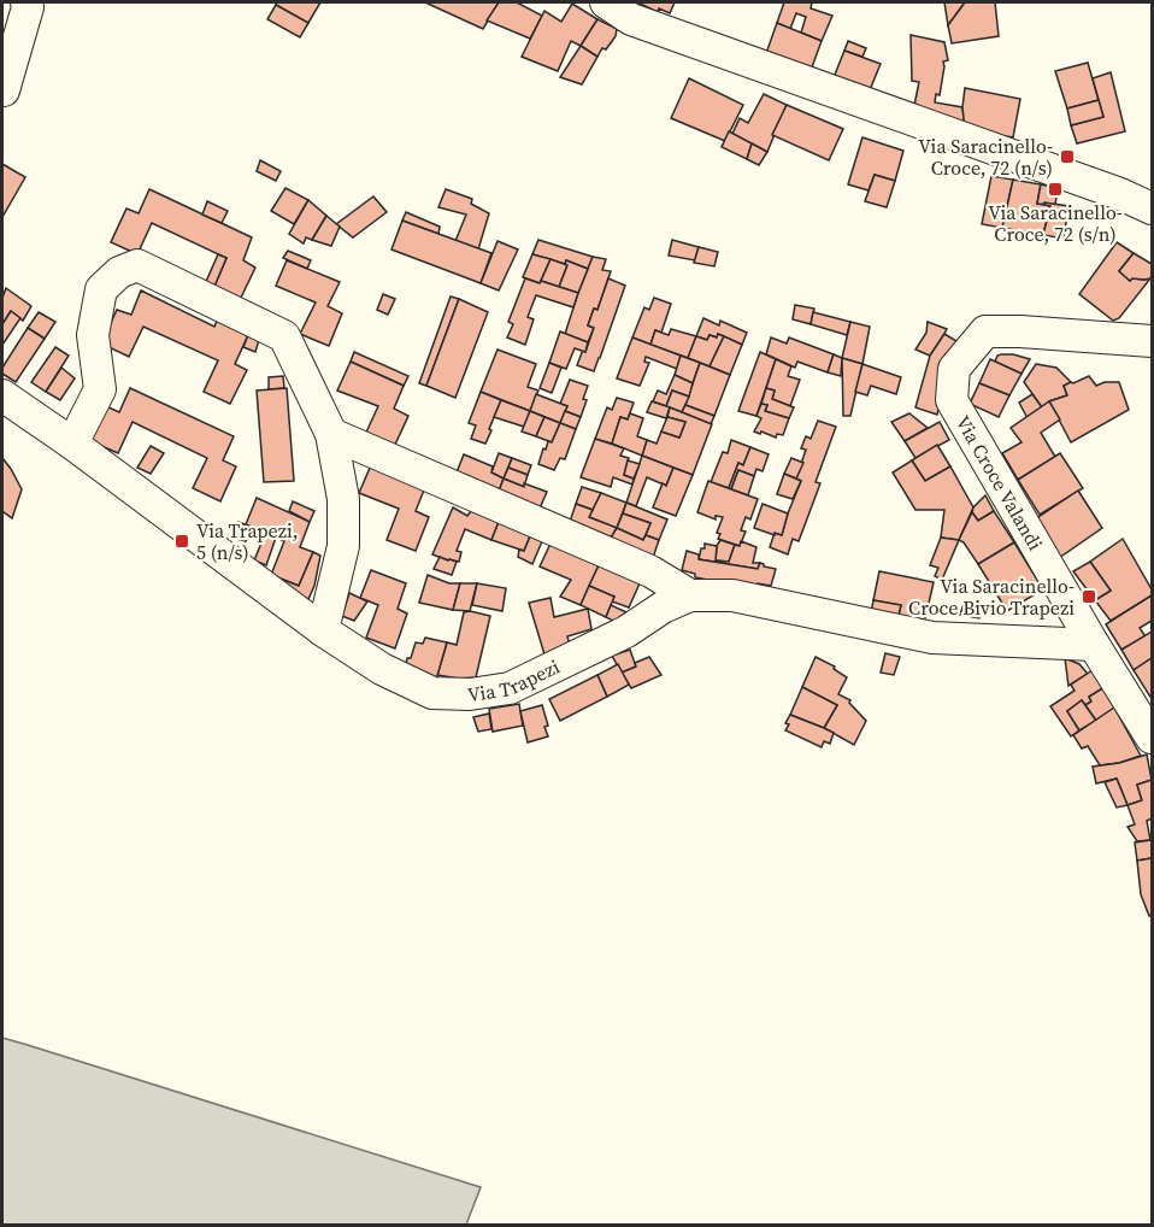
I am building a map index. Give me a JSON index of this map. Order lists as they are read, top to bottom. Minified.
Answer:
{"streets":{"street":["Via Croce Valandi","Via Trapezi"]},"crossings":[["Via Croce Valandi","Via Trapezi"]],"places":{"transit":["Via Saracinello- Croce, 72 (n/s)","Via Saracinello- Croce, 72 (s/n)","Via Trapezi, 5 (n/s)","Via Saracinello- Croce Bivio Trapezi"]}}
